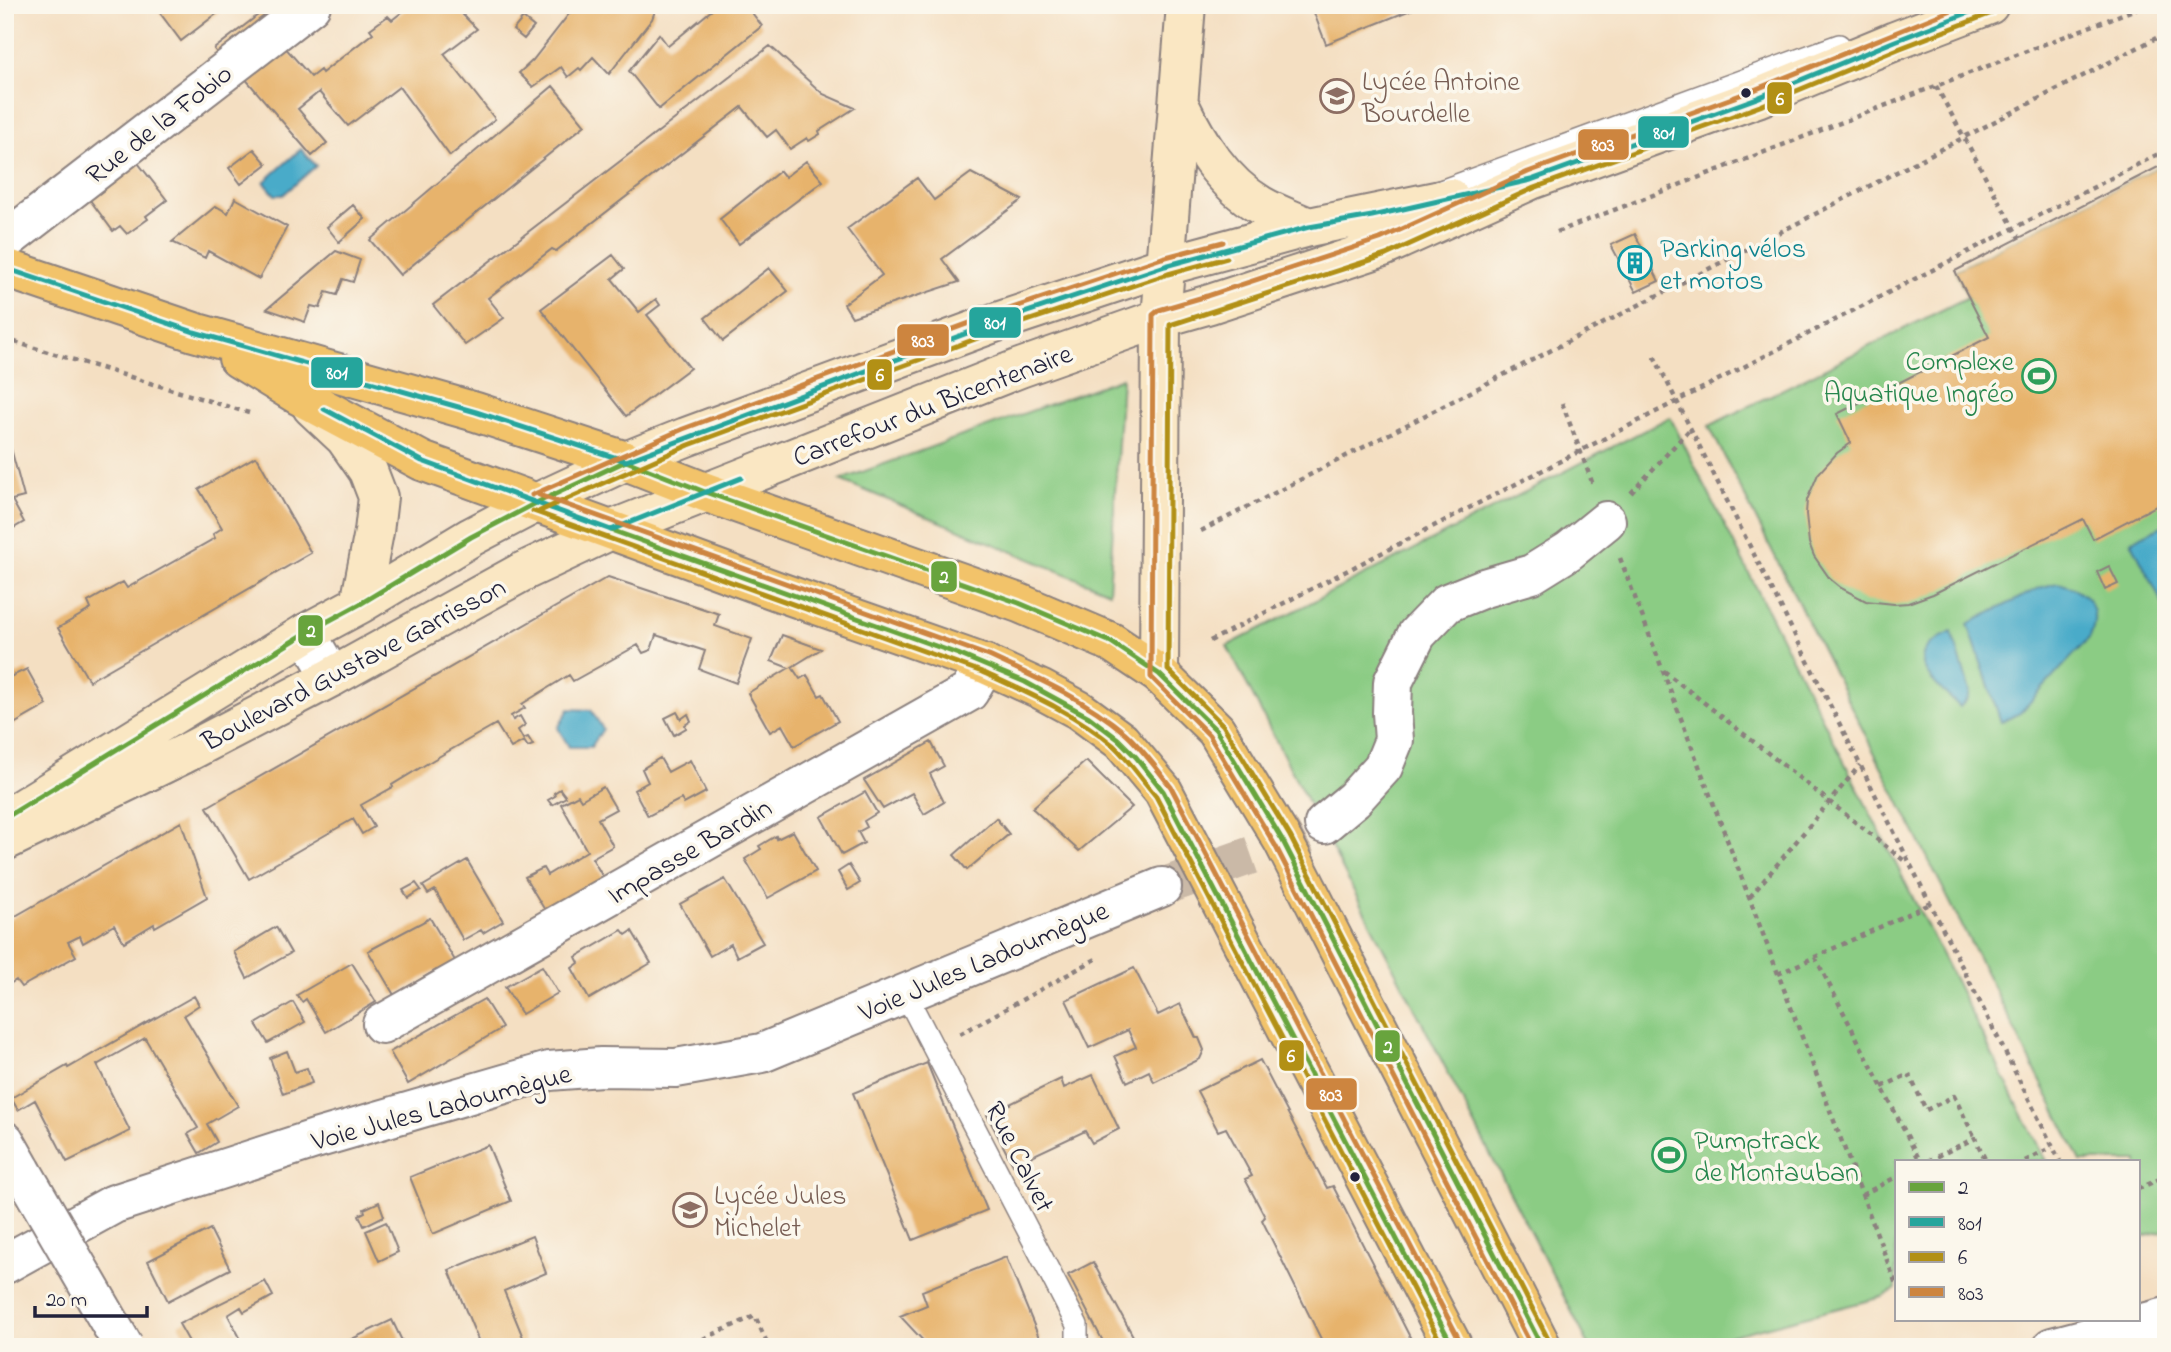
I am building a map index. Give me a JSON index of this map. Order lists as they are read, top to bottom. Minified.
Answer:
{"streets":{"main road":["Carrefour du Bicentenaire","Boulevard Gustave Garrisson"],"street":["Rue de la Fobio","Impasse Bardin","Voie Jules Ladoumègue"],"lane":["Rue Calvet"]},"crossings":[["Carrefour du Bicentenaire","Boulevard Gustave Garrisson"],["Voie Jules Ladoumègue","Rue Calvet"]],"places":{"school or university":["Lycée Antoine Bourdelle","Lycée Jules Michelet"],"building":["Parking vélos et motos"],"sports":["Complexe Aquatique Ingréo","Pumptrack de Montauban"]},"lines":["transit line 801","transit line 803","transit line 6","transit line 2"],"legend":["2","801","6","803"],"scale_bar":"20 m"}
